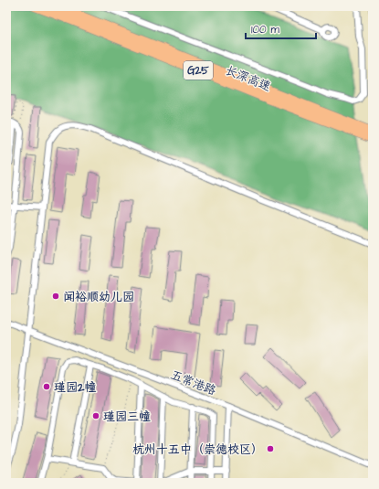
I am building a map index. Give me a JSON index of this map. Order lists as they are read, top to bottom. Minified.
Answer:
{"streets":{"highway":["G25","长深高速"],"street":["五常港路"]},"places":["闻裕顺幼儿园","瑾园2幢","瑾园三幢","杭州十五中（崇德校区）"],"scale_bar":"100 m"}
